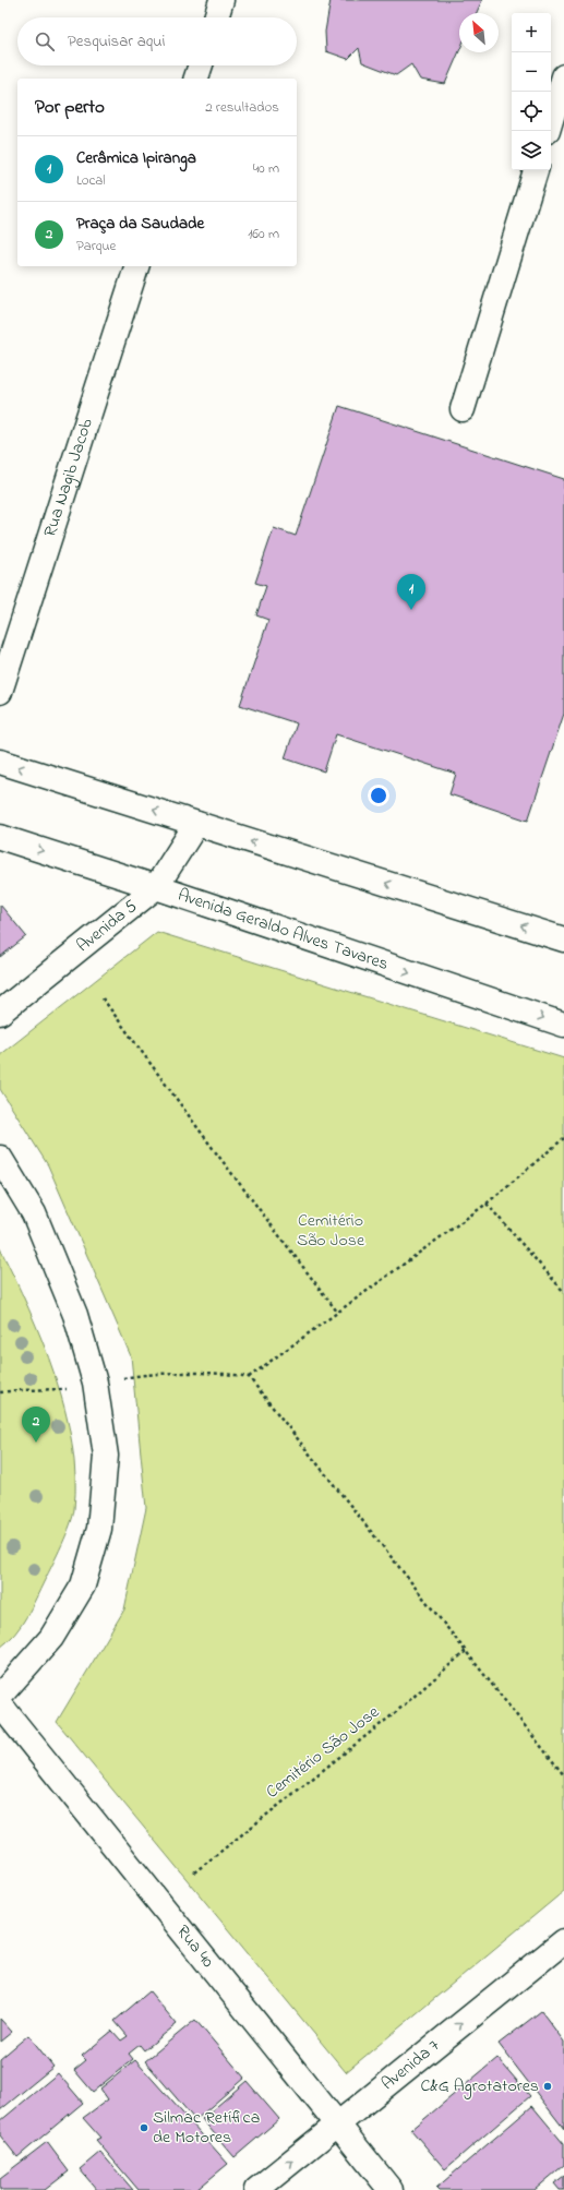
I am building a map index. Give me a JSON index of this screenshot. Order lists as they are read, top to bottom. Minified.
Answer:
{"streets":{"street":["Rua Nagib Jacob","Avenida 5","Avenida Geraldo Alves Tavares","Rua 40","Avenida 7"],"path":["Cemitério São Jose"]},"crossings":[["Avenida 5","Avenida Geraldo Alves Tavares"],["Rua 40","Avenida 7"]],"one_way":["Avenida 7"],"parks":["Cemitério São Jose"],"places":["C&G Agrotatores","Silmac Retífica de Motores"],"north":"top left","page":{"map_buttons":["+","−"],"search":"Pesquisar aqui","heading":["Por perto","2 resultados"],"list":[{"mark":"1","name":"Cerâmica Ipiranga","note":"Local","value":"40 m"},{"mark":"2","name":"Praça da Saudade","note":"Parque","value":"160 m"}],"pins":["1","2"]}}
